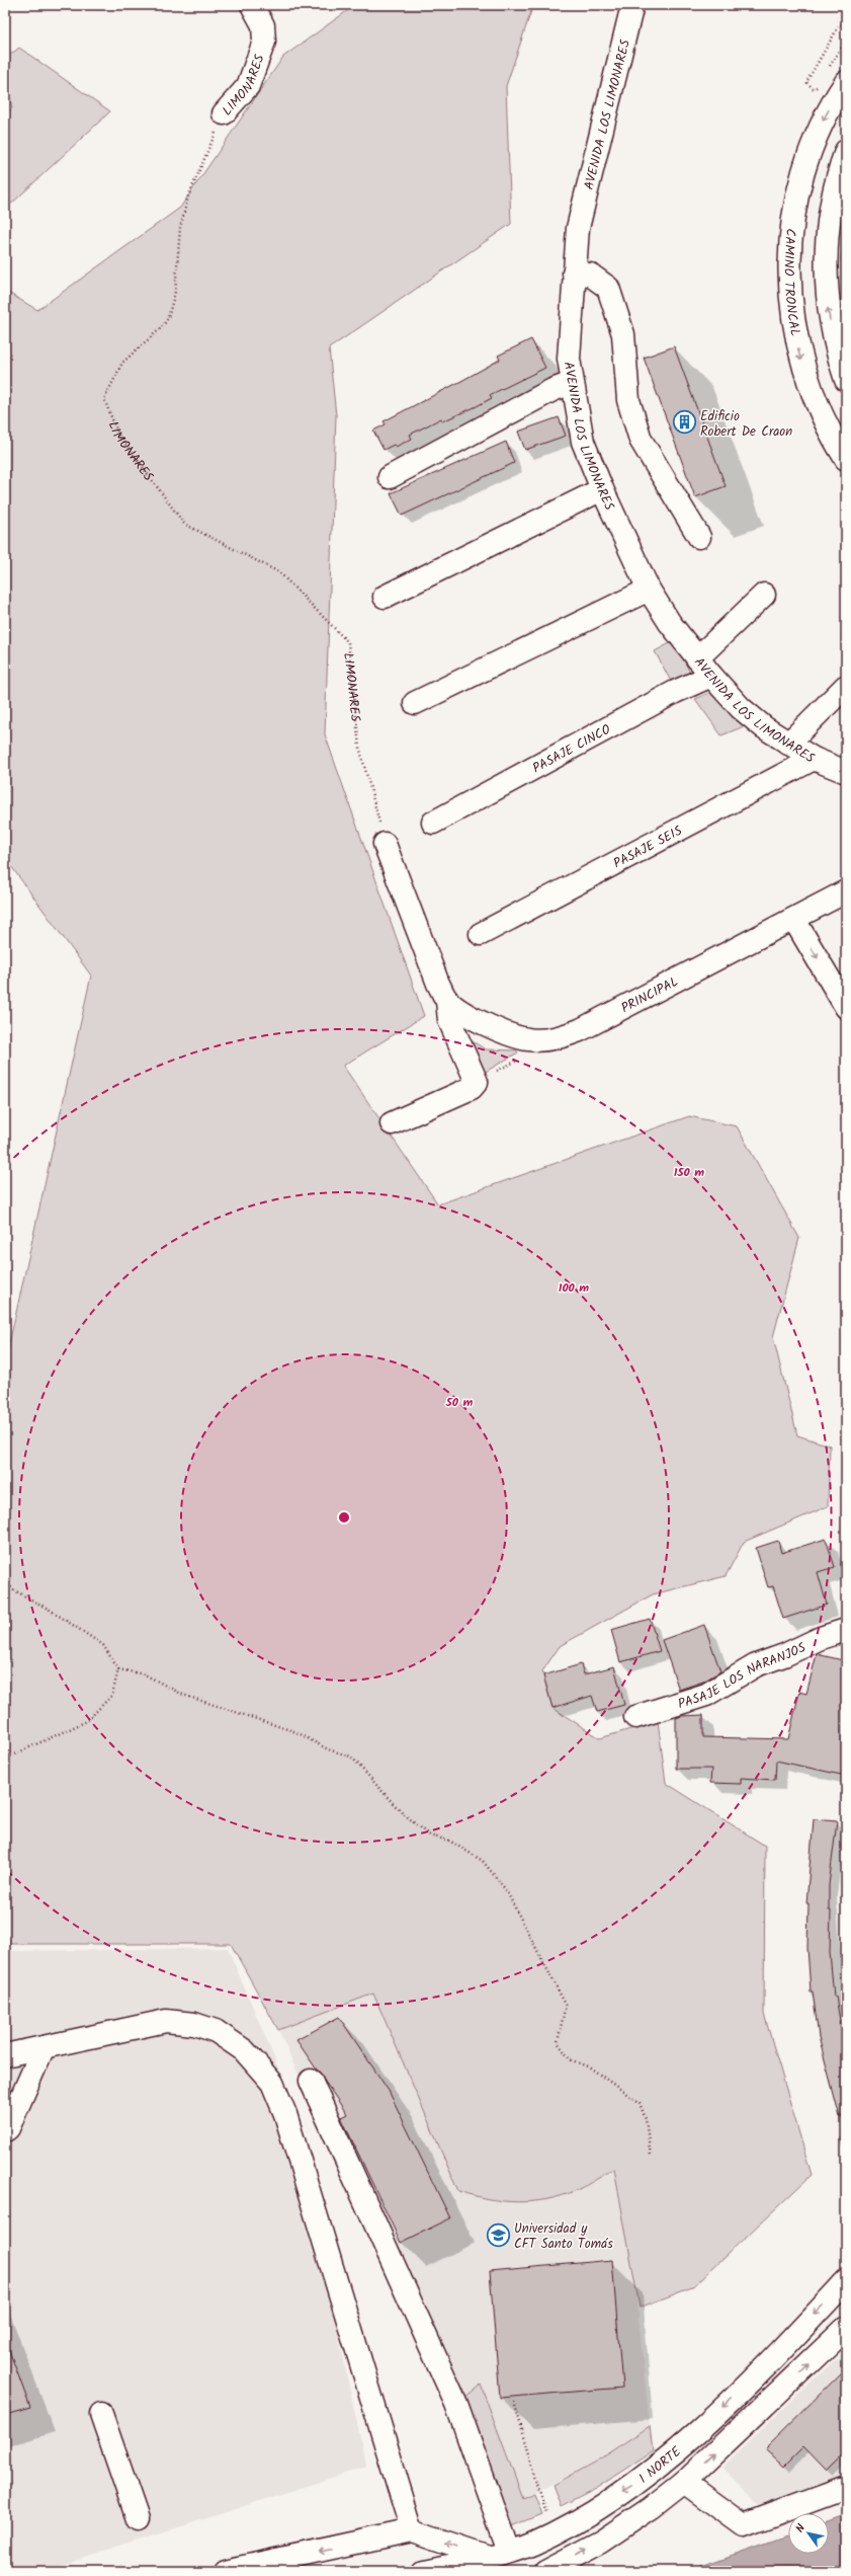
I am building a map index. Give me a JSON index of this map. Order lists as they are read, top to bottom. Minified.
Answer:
{"streets":{"street":["LIMONARES","AVENIDA LOS LIMONARES","CAMINO TRONCAL","PASAJE CINCO","PASAJE SEIS","PRINCIPAL","PASAJE LOS NARANJOS","1 NORTE"]},"crossings":[["AVENIDA LOS LIMONARES","PASAJE CINCO"],["AVENIDA LOS LIMONARES","PASAJE SEIS"]],"places":{"building":["Edificio Robert De Craon"],"school or university":["Universidad y CFT Santo Tomás"]},"north":"top left","rings":["150 m","100 m","50 m"]}
